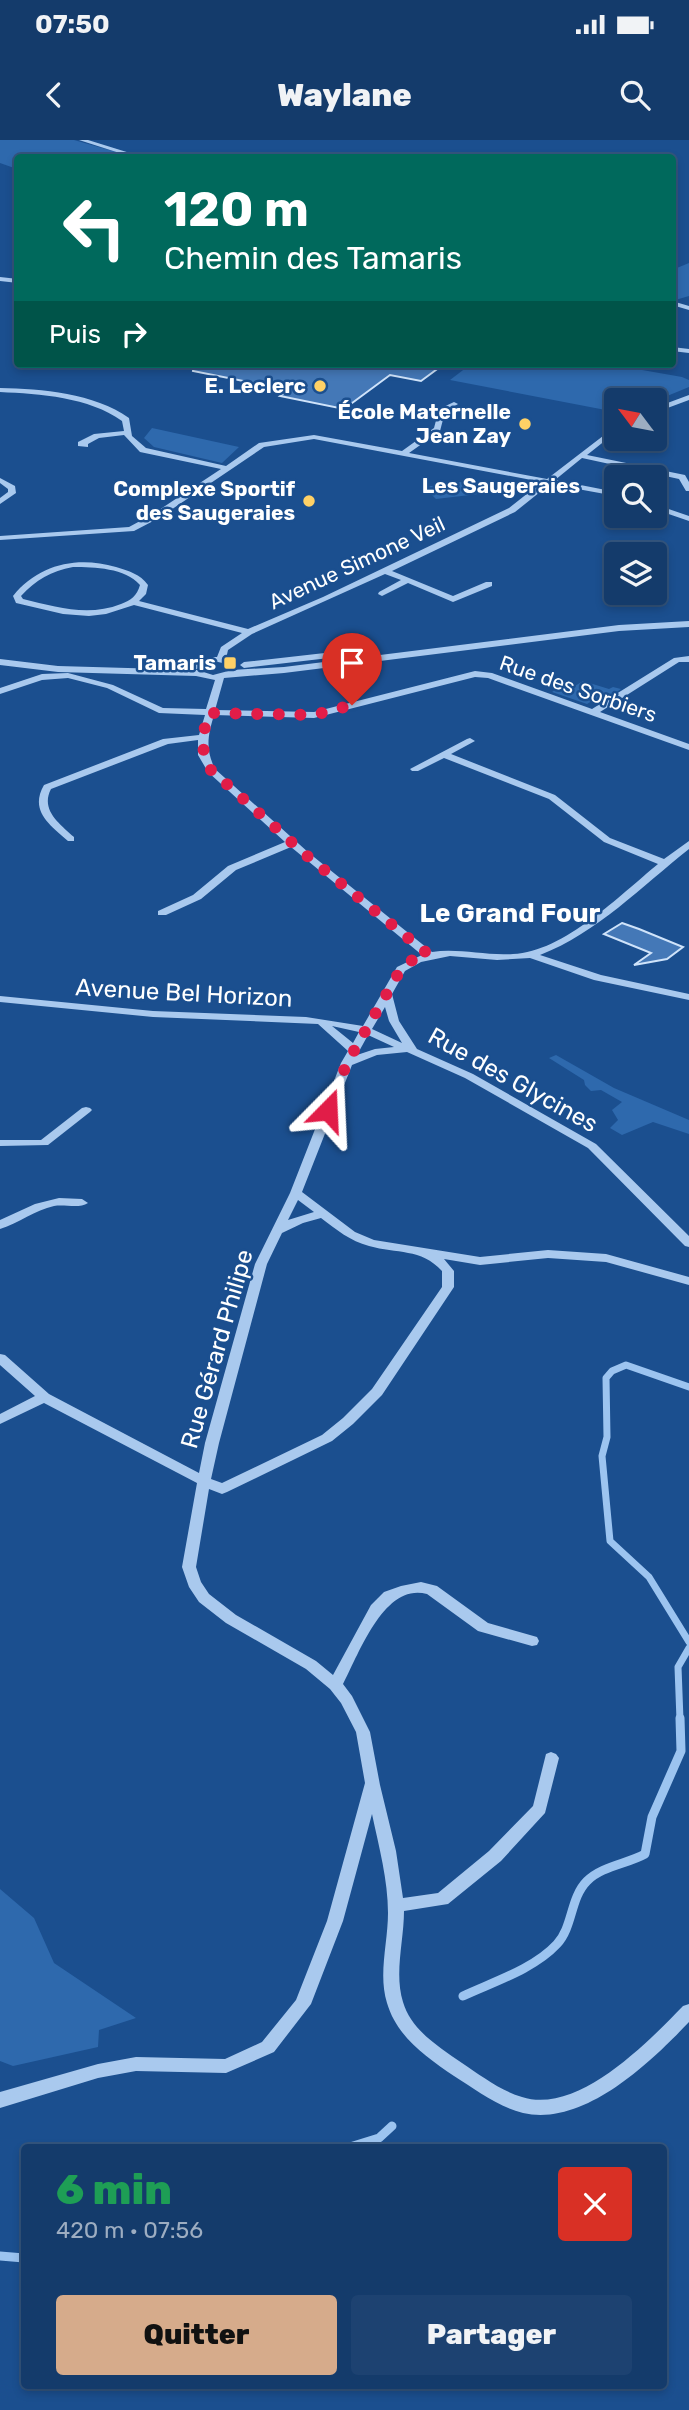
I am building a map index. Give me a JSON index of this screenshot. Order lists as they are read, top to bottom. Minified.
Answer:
{"streets":{"street":["Avenue Simone Veil","Rue des Sorbiers","Avenue Bel Horizon","Rue des Glycines","Rue Gérard Philipe"]},"crossings":[["Avenue Bel Horizon","Rue des Glycines"],["Avenue Bel Horizon","Rue Gérard Philipe"],["Rue des Glycines","Rue Gérard Philipe"]],"districts":["Les Saugeraies","Le Grand Four"],"places":{"other":["E. Leclerc","École Maternelle Jean Zay","Complexe Sportif des Saugeraies"],"transit":["Tamaris"]},"north":"top left","page":{"status":"07:50","header":"Waylane","turn":["120 m","Chemin des Tamaris"],"then":"Puis","heading":["6 min","420 m · 07:56"],"buttons":["Quitter","Partager"]}}
